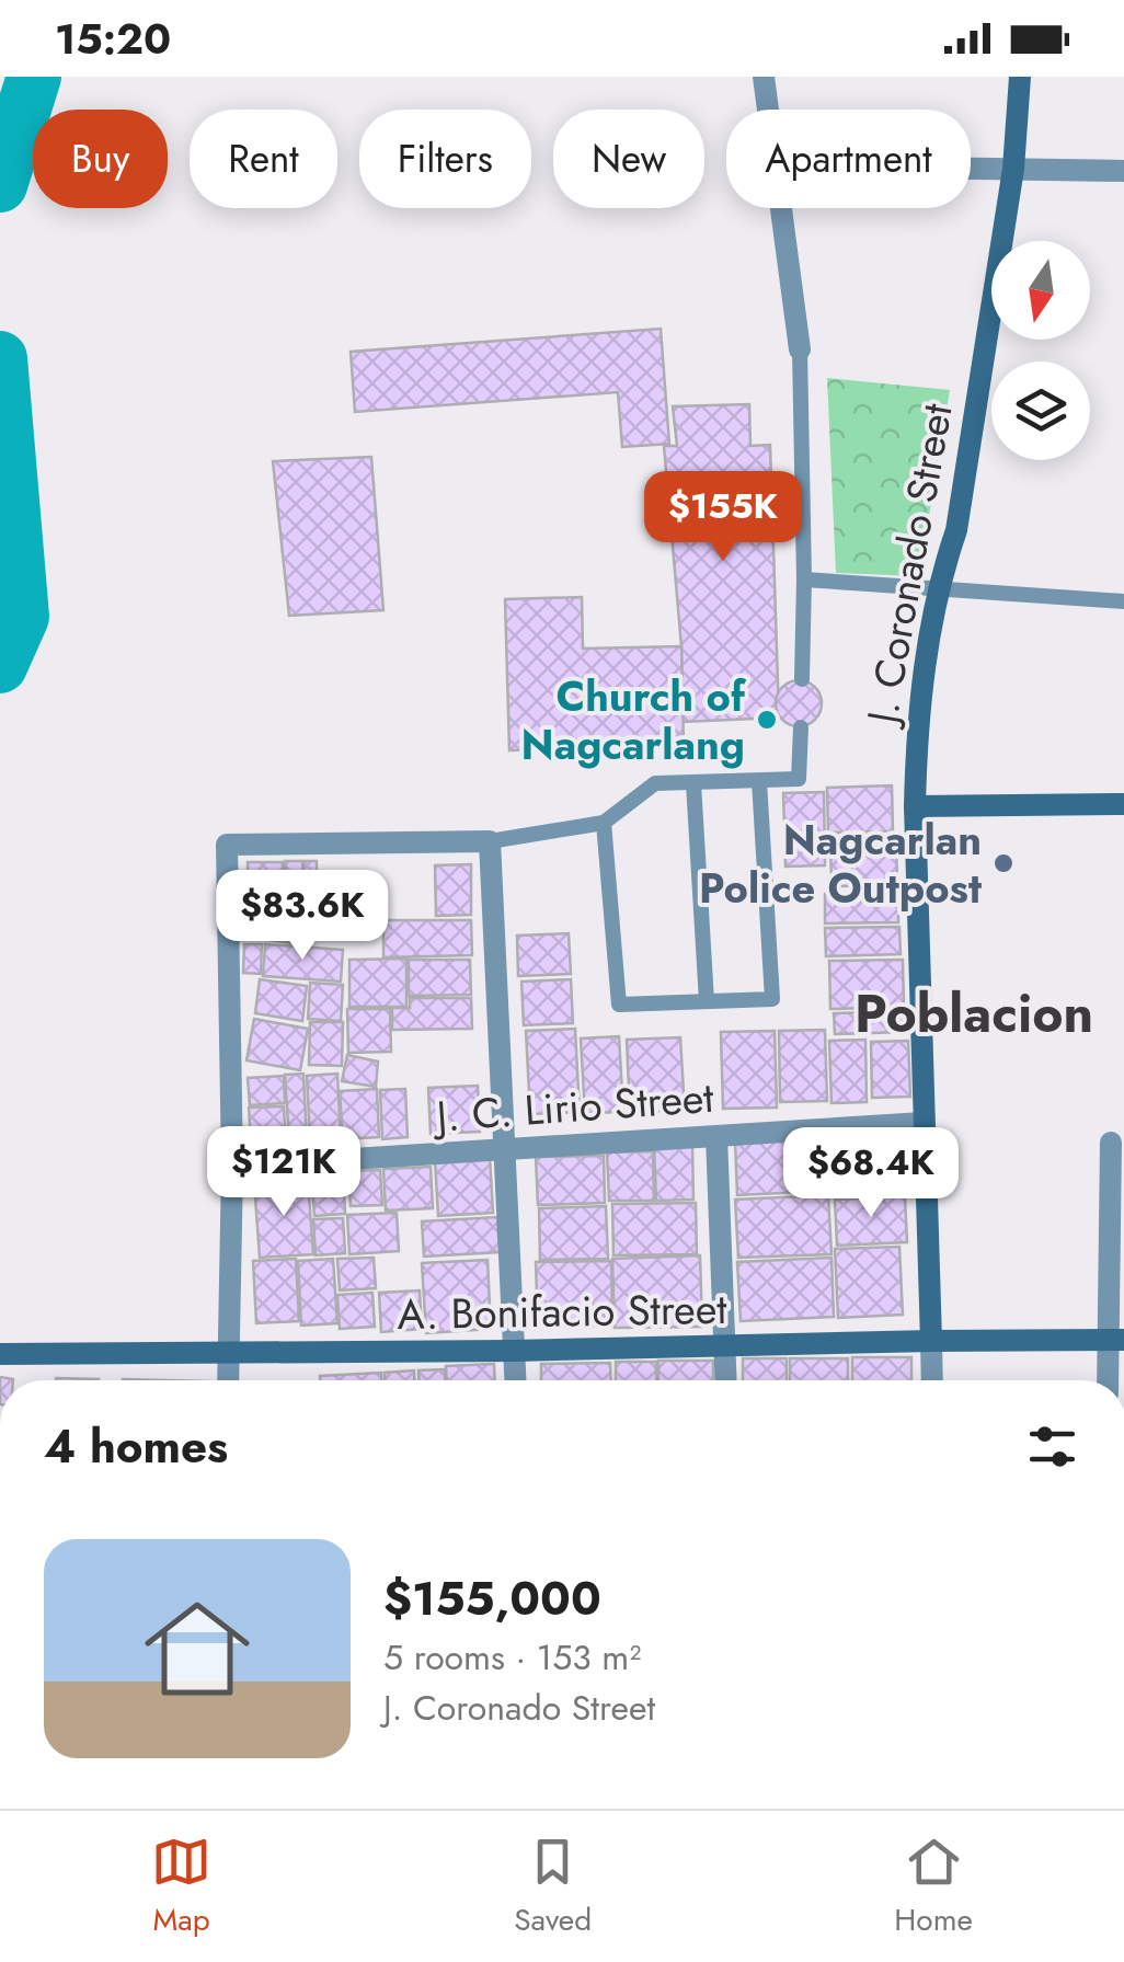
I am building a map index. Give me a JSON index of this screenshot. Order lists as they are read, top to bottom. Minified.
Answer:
{"streets":{"main road":["J. Coronado Street","A. Bonifacio Street"],"street":["J. C. Lirio Street"]},"crossings":[["J. Coronado Street","J. C. Lirio Street"],["J. Coronado Street","A. Bonifacio Street"]],"districts":["Poblacion"],"places":["Church of Nagcarlang","Nagcarlan Police Outpost"],"north":"bottom","page":{"status":"15:20","chip":["Buy","Rent","Filters","New","Apartment"],"price":["$155K","$83.6K","$121K","$68.4K"],"heading":"4 homes","list":[{"name":"$155,000","note":"5 rooms · 153 m² · J. Coronado Street"}],"tabs":["Map","Saved","Home"]}}
